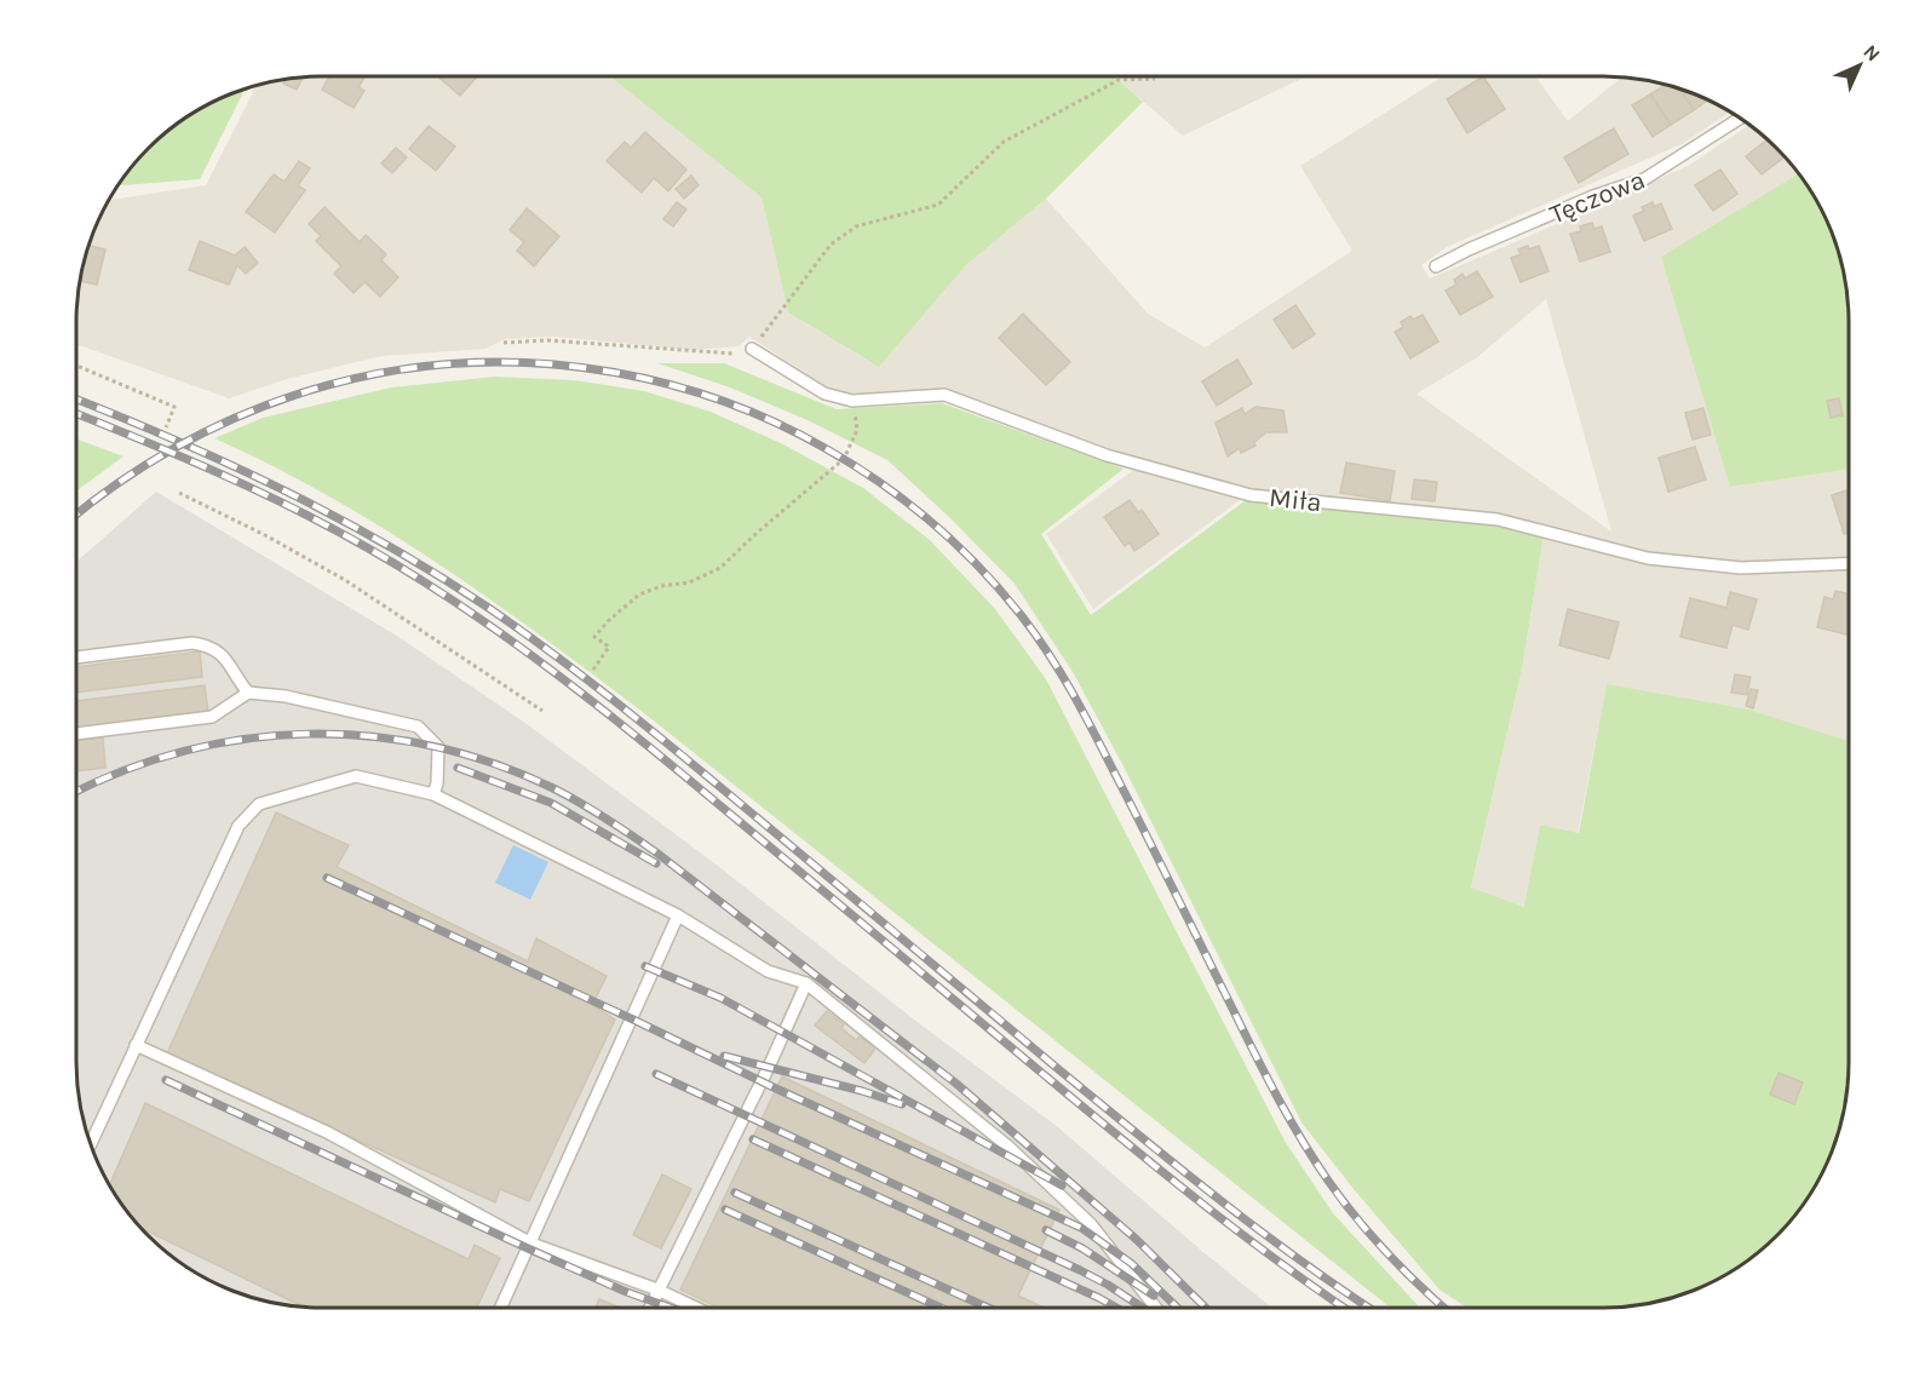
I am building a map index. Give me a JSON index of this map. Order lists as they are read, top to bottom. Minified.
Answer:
{"streets":{"lane":["Tęczowa","Miła"]},"north":"top right"}
